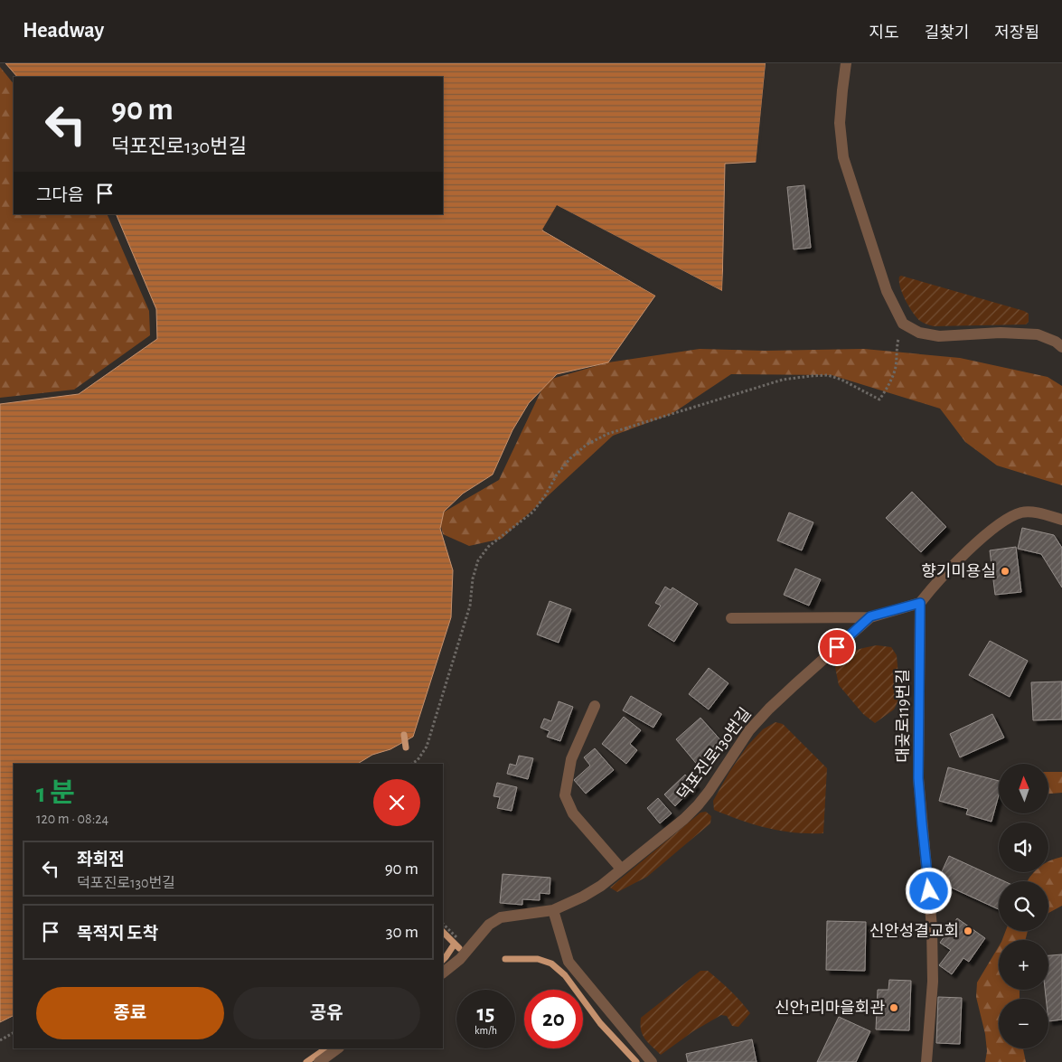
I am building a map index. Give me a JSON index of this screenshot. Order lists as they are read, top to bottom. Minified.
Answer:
{"streets":{"lane":["대곶로119번길","덕포진로130번길"]},"crossings":[["대곶로119번길","덕포진로130번길"]],"places":["향기미용실","신안성결교회","신안1리마을회관"],"north":"top","page":{"header":"Headway","nav":["지도","길찾기","저장됨"],"turn":["90 m","덕포진로130번길"],"then":"그다음","map_buttons":["+","−"],"heading":["1 분","120 m · 08:24"],"list":[{"name":"좌회전","note":"덕포진로130번길","value":"90 m"},{"name":"목적지 도착","value":"30 m"}],"buttons":["종료","공유"],"speed":"15 km/h","limit":"20"}}
